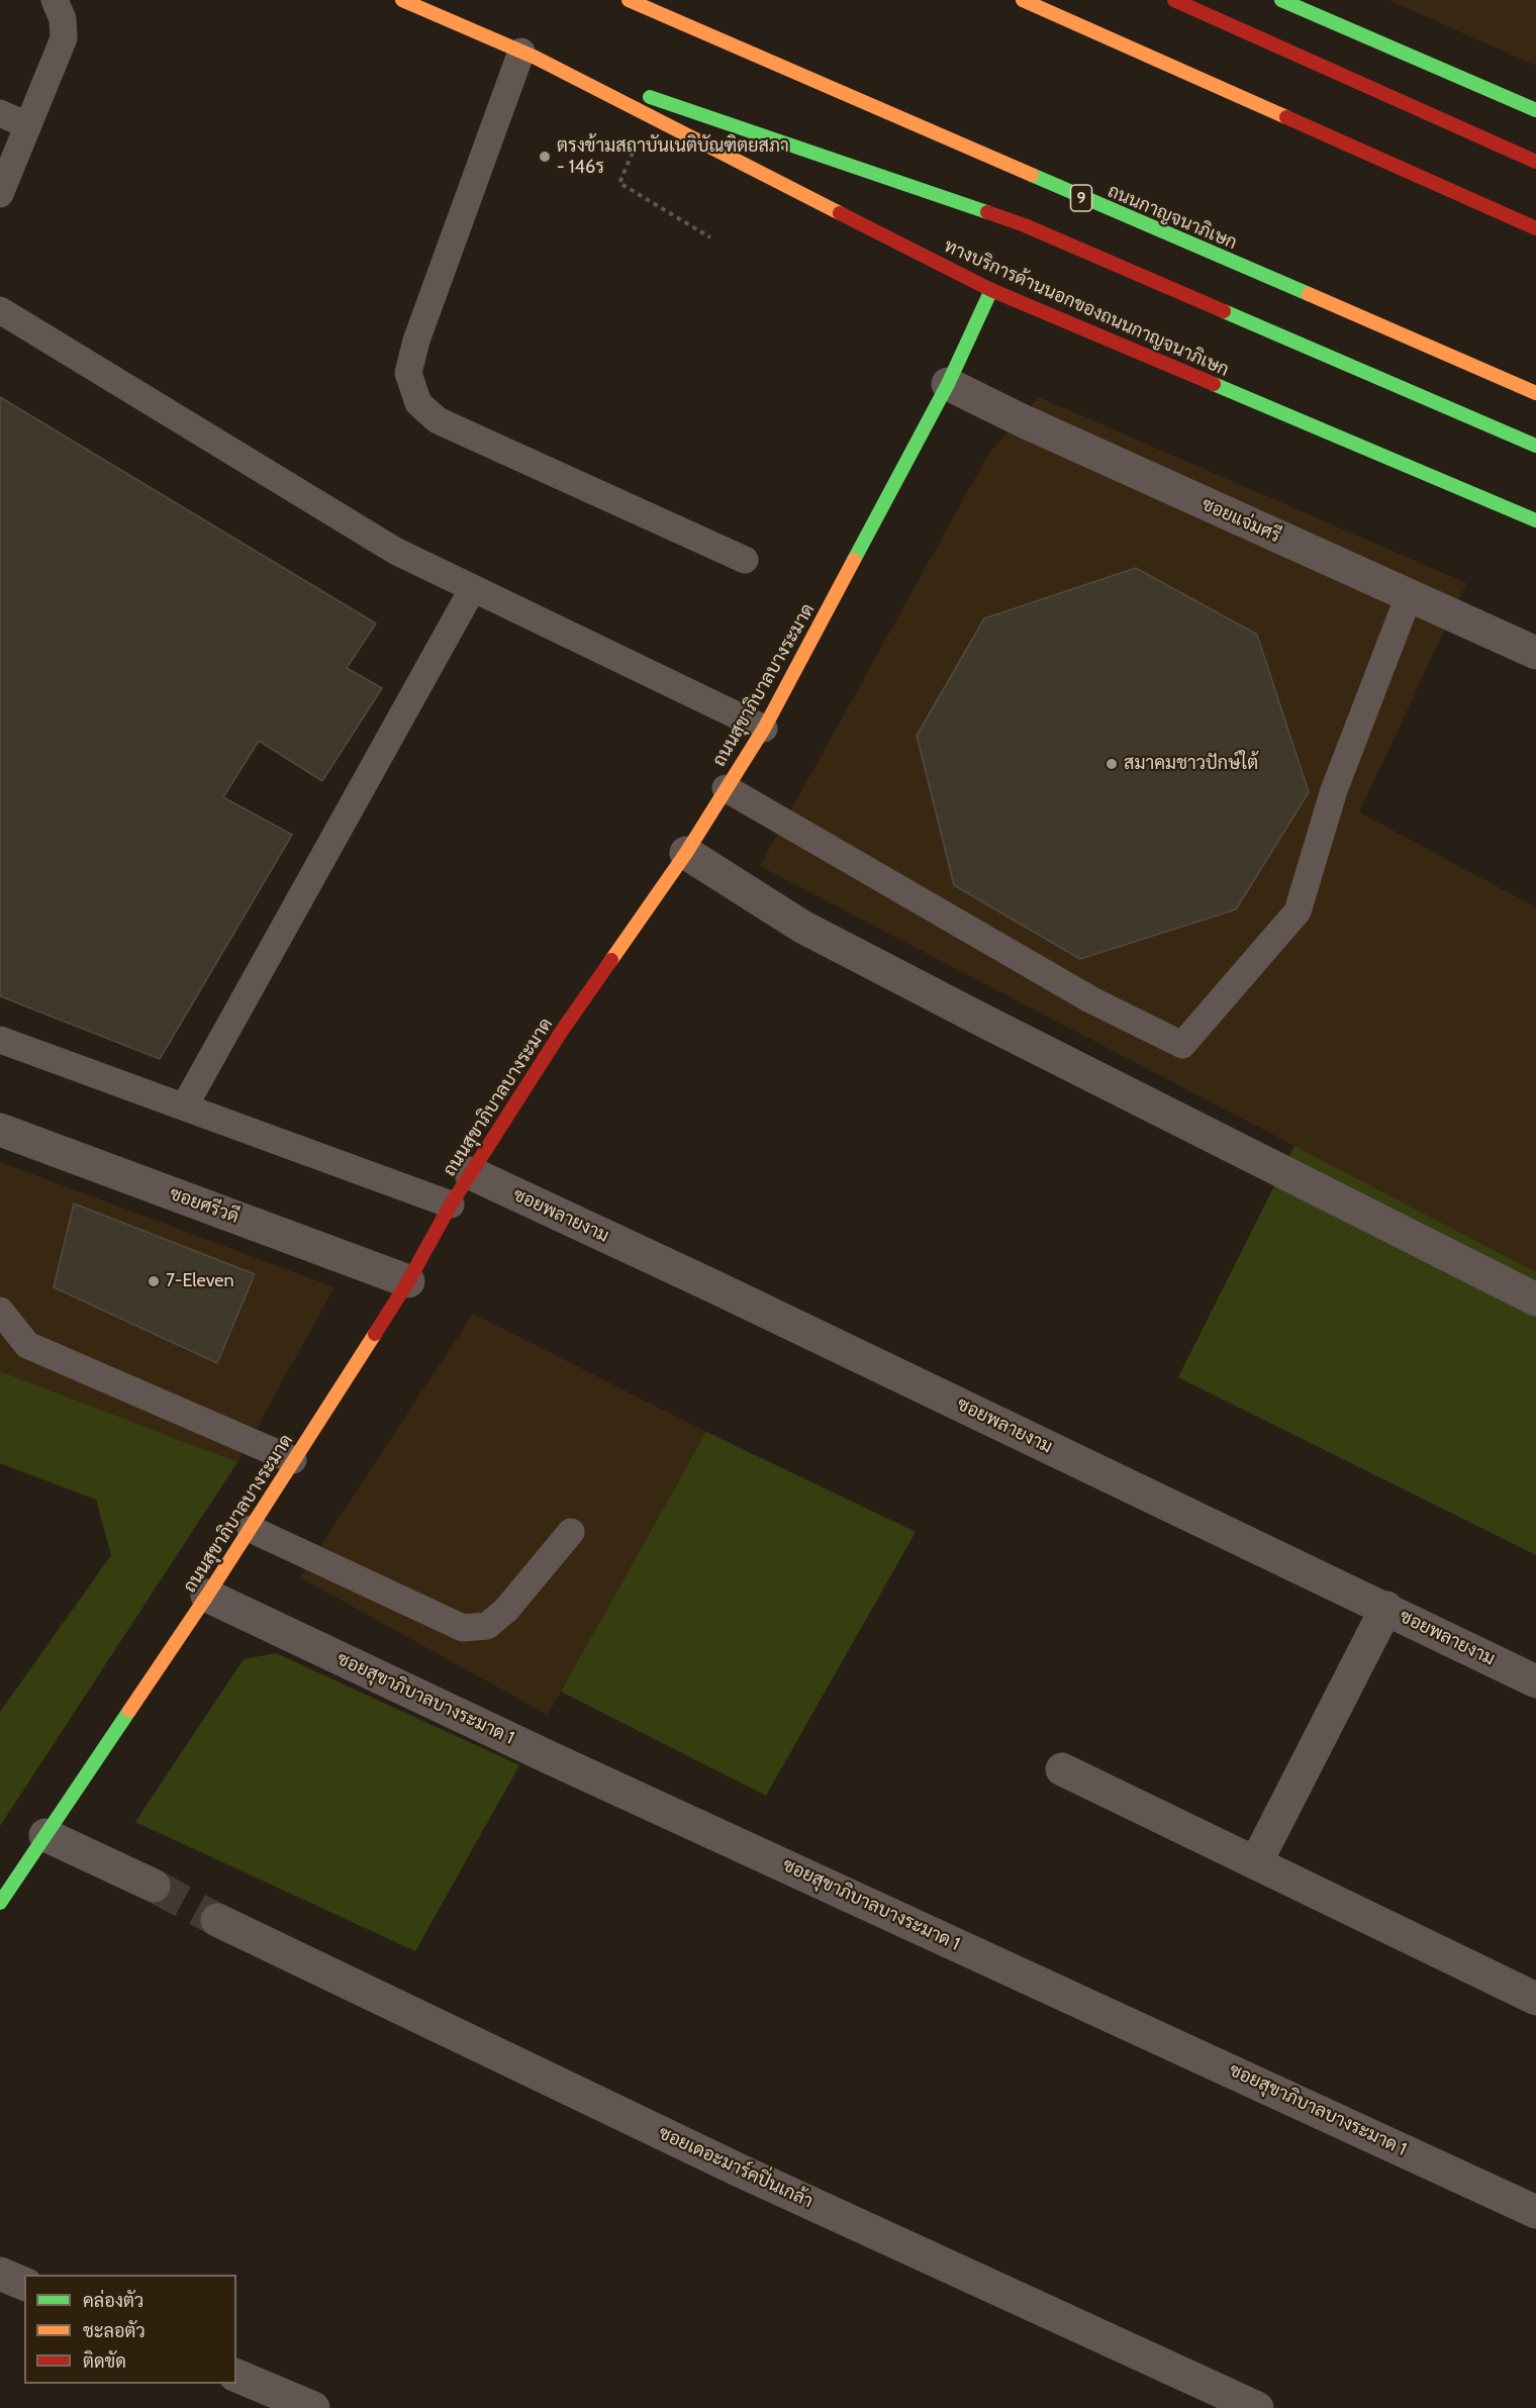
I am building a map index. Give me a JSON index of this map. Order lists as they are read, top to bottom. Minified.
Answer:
{"streets":{"main road":["9","ถนนกาญจนาภิเษก","ทางบริการด้านนอกของถนนกาญจนาภิเษก","ถนนสุขาภิบาลบางระมาด"],"street":["ซอยแจ่มศรี","ซอยศรีวดี","ซอยพลายงาม","ซอยสุขาภิบาลบางระมาด 1","ซอยเดอะมาร์คปิ่นเกล้า"]},"crossings":[["ทางบริการด้านนอกของถนนกาญจนาภิเษก","ถนนสุขาภิบาลบางระมาด"],["ซอยแจ่มศรี","ถนนสุขาภิบาลบางระมาด"],["ถนนสุขาภิบาลบางระมาด","ซอยศรีวดี"],["ถนนสุขาภิบาลบางระมาด","ซอยพลายงาม"],["ถนนสุขาภิบาลบางระมาด","ซอยสุขาภิบาลบางระมาด 1"]],"places":["ตรงข้ามสถาบันเนติบัณฑิตยสภา - 146ร","สมาคมชาวปักษ์ใต้","7-Eleven"],"legend":["คล่องตัว","ชะลอตัว","ติดขัด"]}
